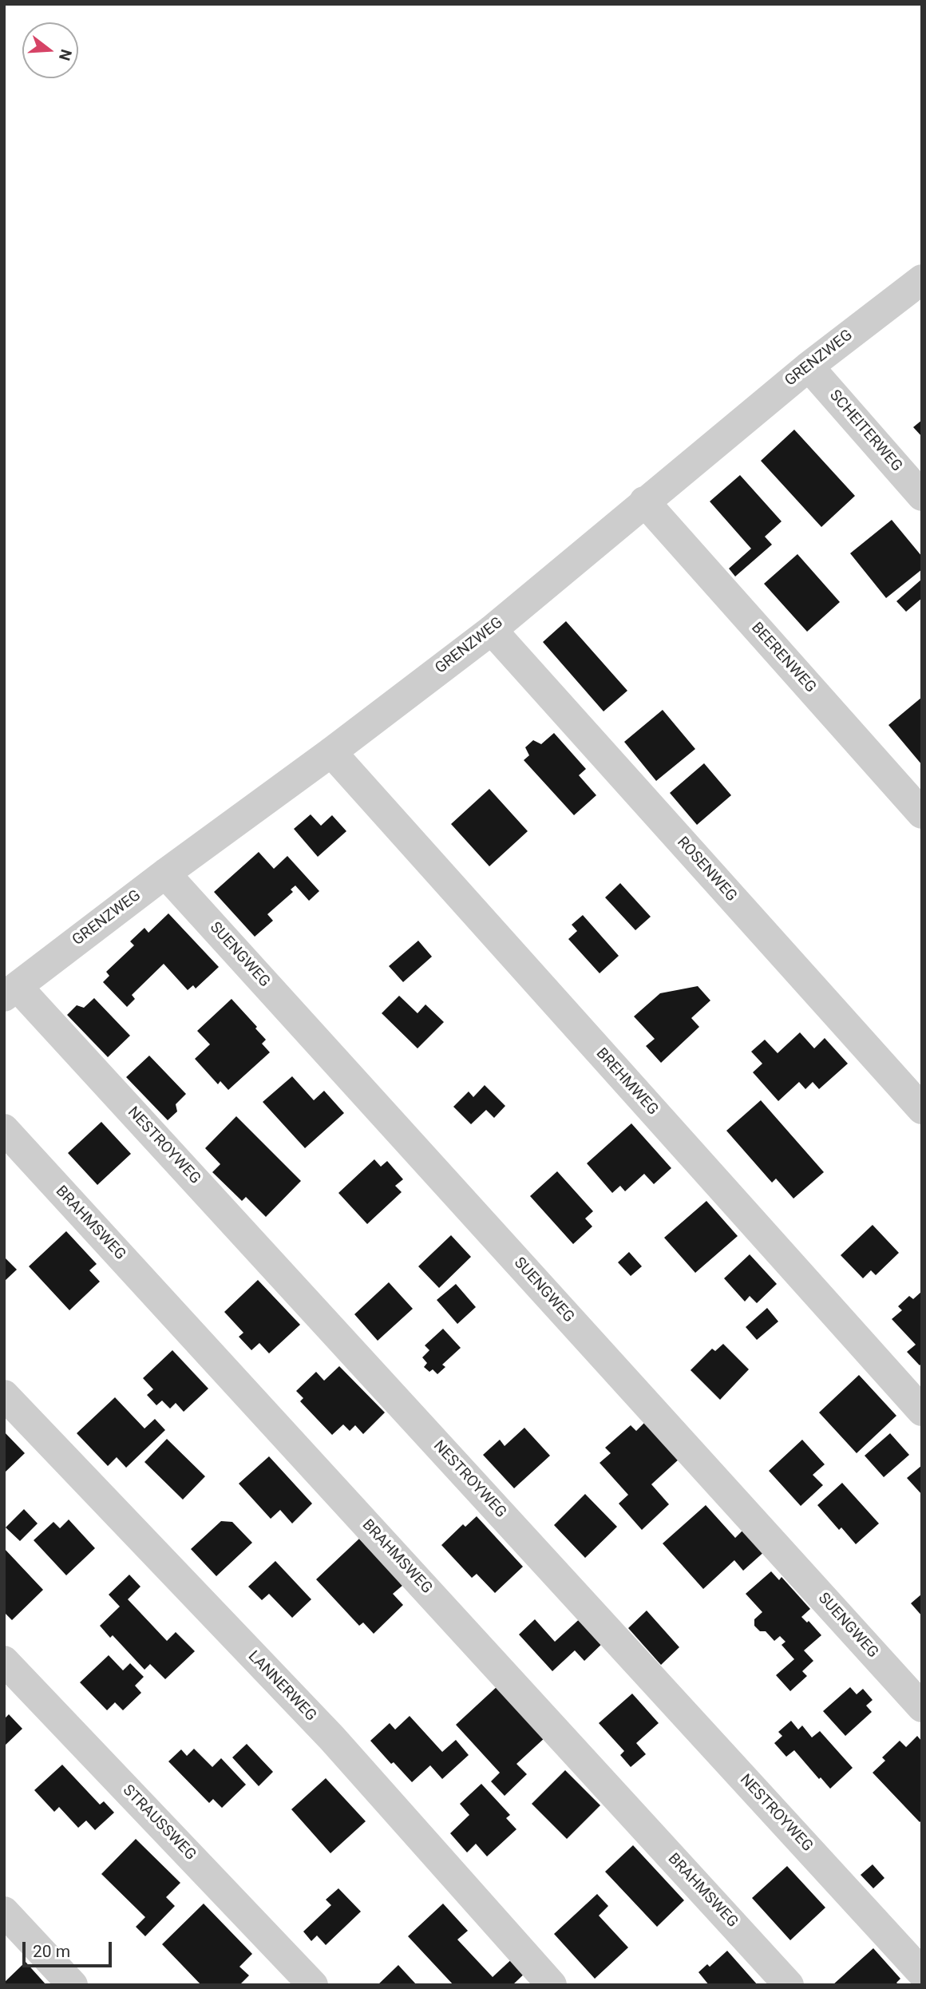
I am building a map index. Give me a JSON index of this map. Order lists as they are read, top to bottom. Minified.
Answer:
{"streets":{"street":["GRENZWEG","SCHEITERWEG","BEERENWEG","ROSENWEG","SUENGWEG","BREHMWEG","NESTROYWEG","BRAHMSWEG","LANNERWEG","STRAUSSWEG"]},"crossings":[["GRENZWEG","SCHEITERWEG"],["GRENZWEG","BEERENWEG"],["GRENZWEG","ROSENWEG"],["GRENZWEG","SUENGWEG"],["GRENZWEG","BREHMWEG"],["GRENZWEG","NESTROYWEG"]],"scale_bar":"20 m","north":"right"}
